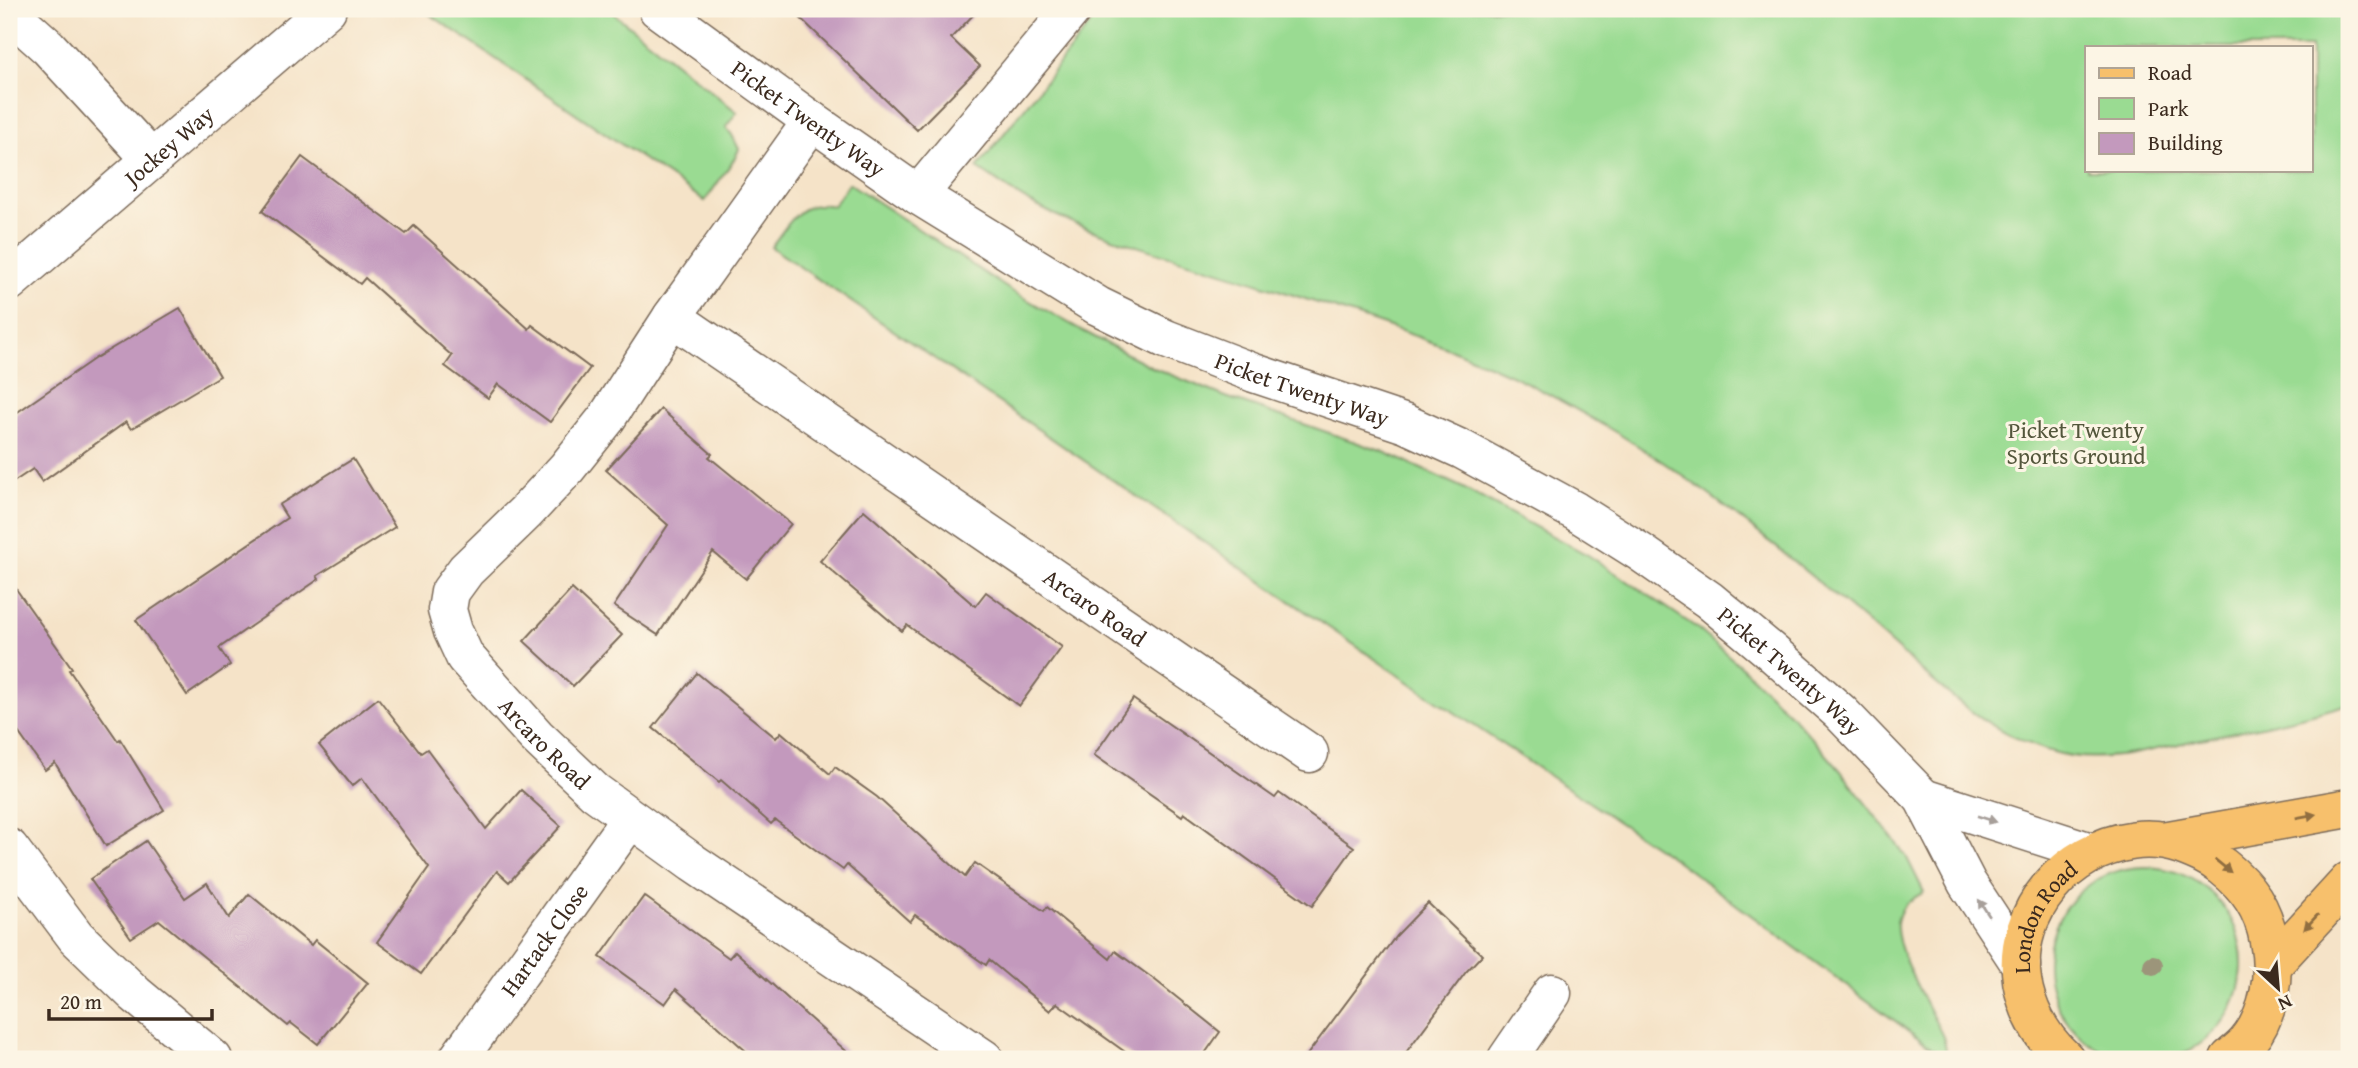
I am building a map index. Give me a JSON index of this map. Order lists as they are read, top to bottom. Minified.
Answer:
{"streets":{"main road":["London Road"],"street":["Picket Twenty Way","Jockey Way","Arcaro Road","Hartack Close"]},"crossings":[["Picket Twenty Way","Arcaro Road"],["Arcaro Road","Hartack Close"]],"one_way":["London Road"],"parks":["Picket Twenty Sports Ground"],"legend":["Road","Park","Building"],"scale_bar":"20 m","north":"bottom right"}
